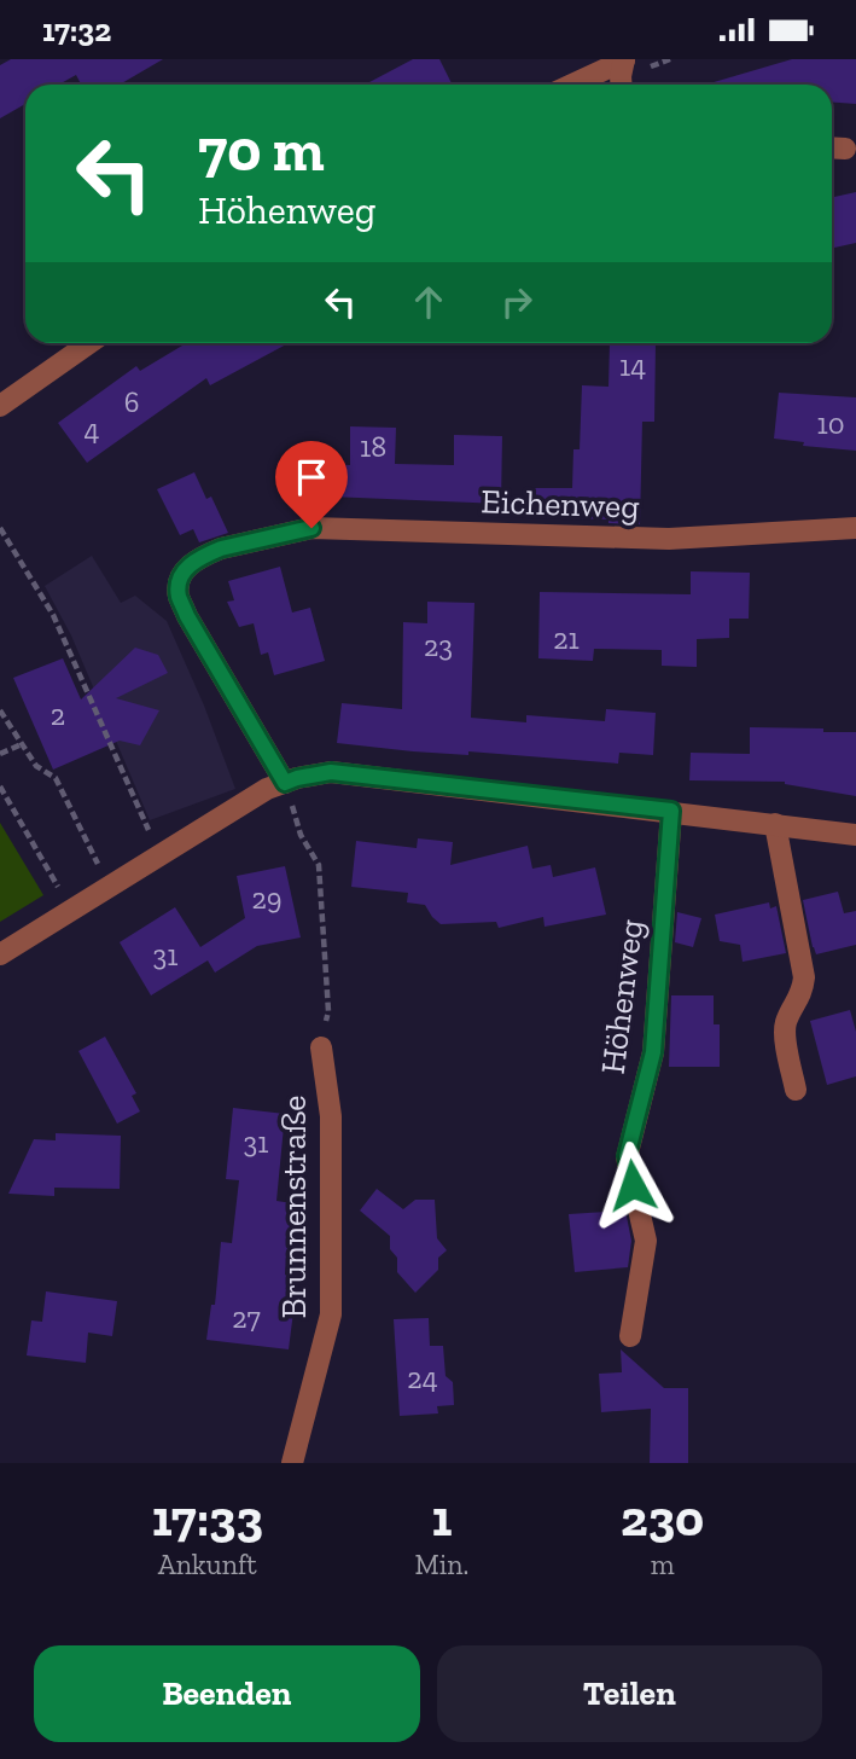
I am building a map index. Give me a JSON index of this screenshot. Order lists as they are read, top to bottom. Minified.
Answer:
{"streets":{"street":["Eichenweg","Höhenweg","Brunnenstraße"]},"house_numbers":["14","6","10","4","18","21","23","2","29","31","31","27","24"],"page":{"status":"17:32","turn":["70 m","Höhenweg"],"eta":["17:33","Ankunft","1","Min.","230","m"],"buttons":["Beenden","Teilen"]}}
